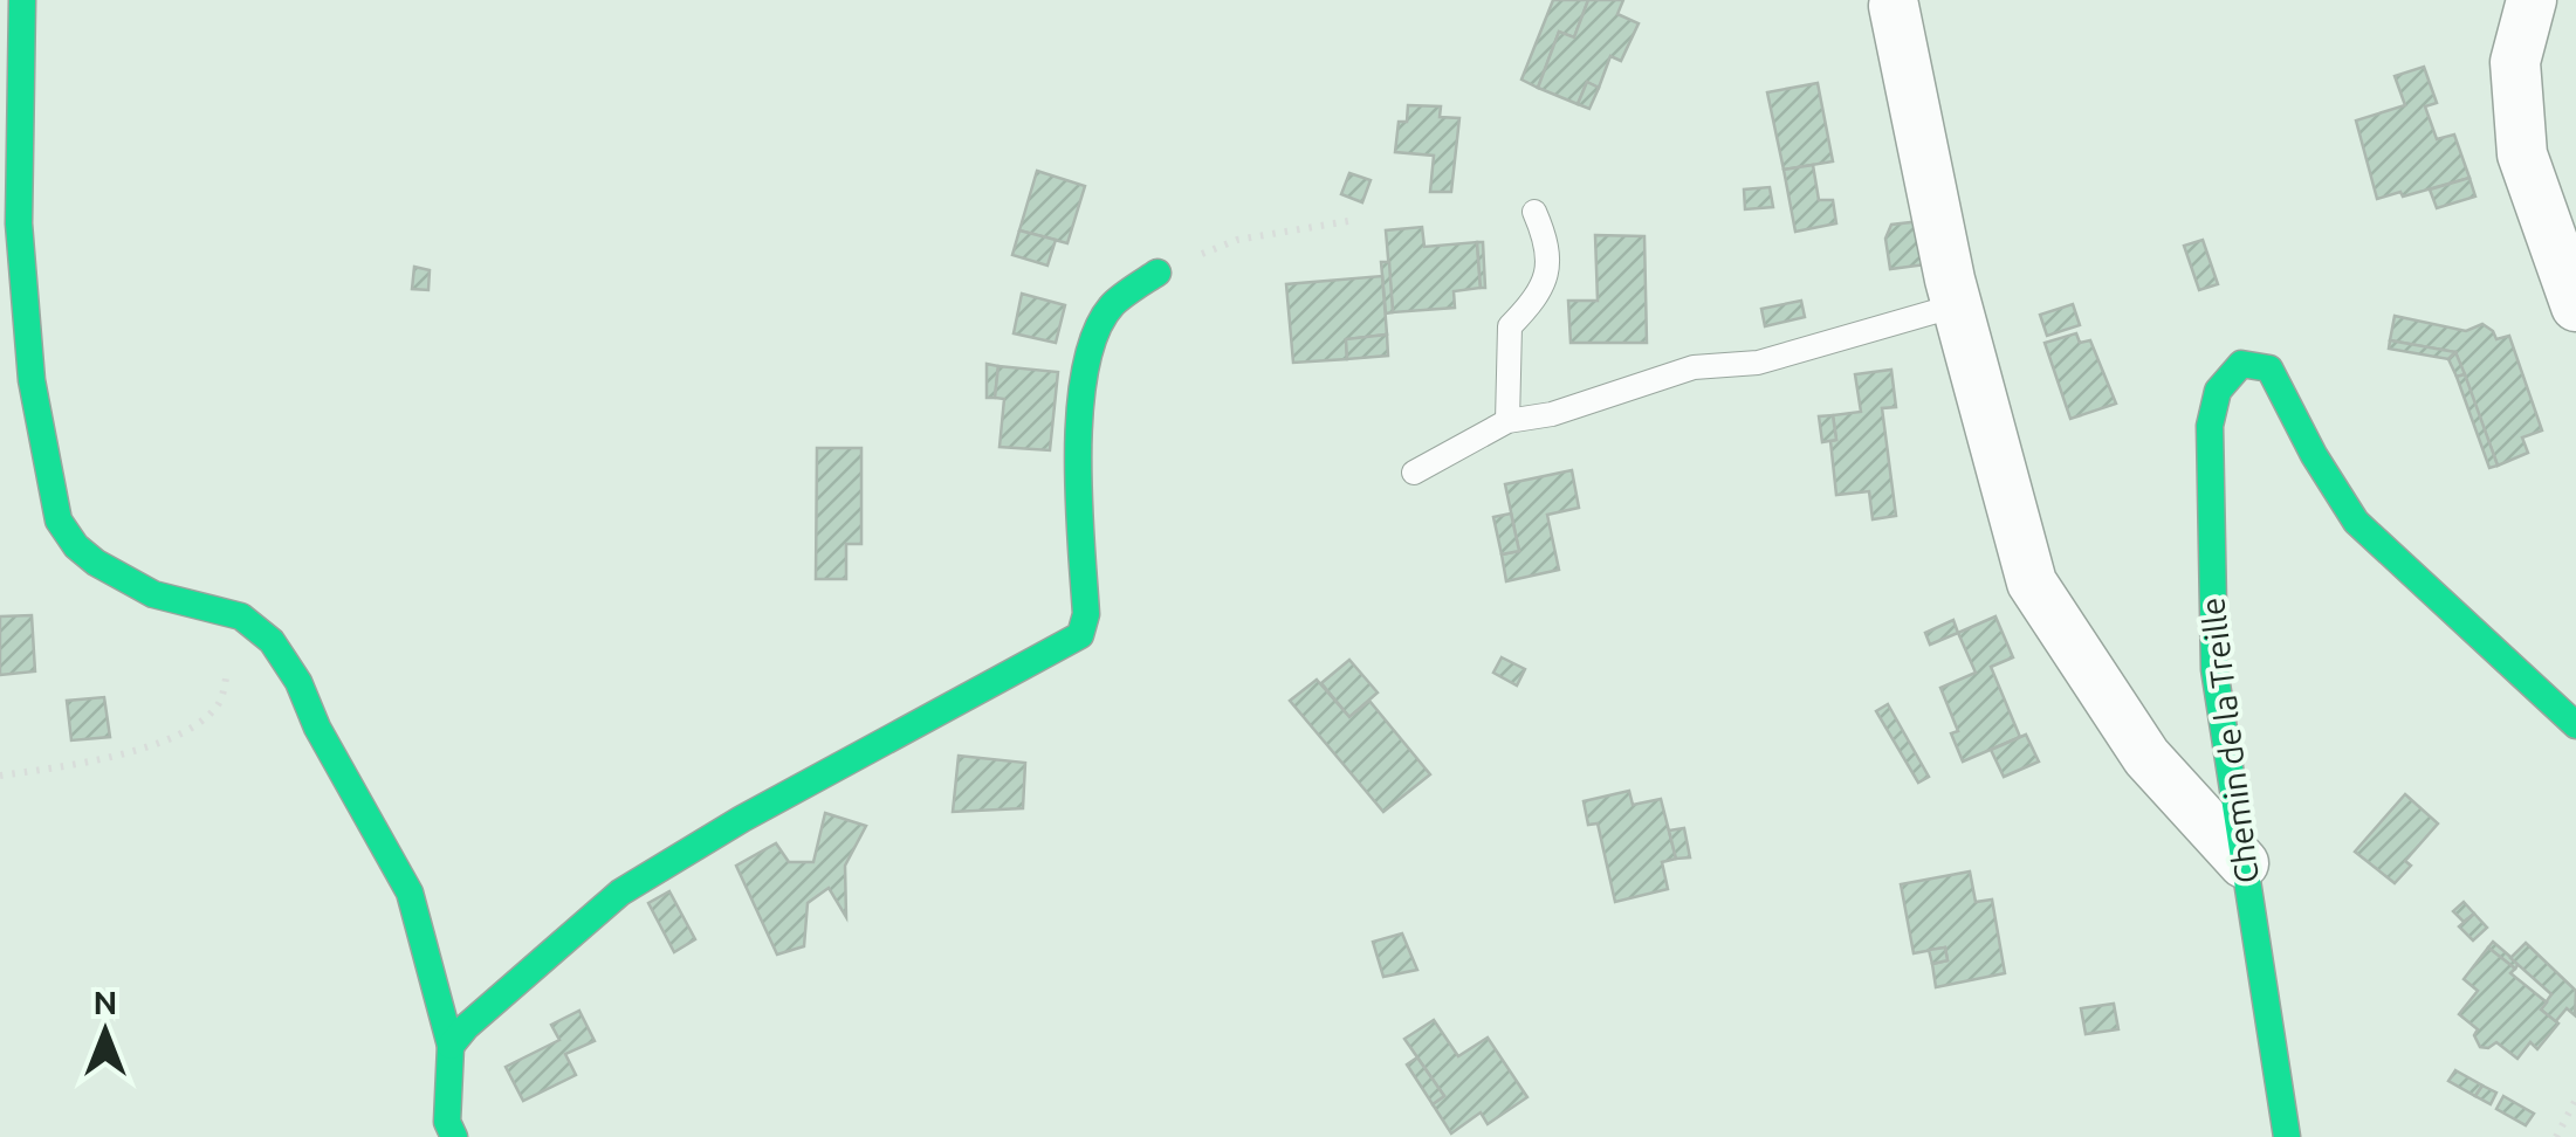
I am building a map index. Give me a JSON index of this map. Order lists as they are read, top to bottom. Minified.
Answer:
{"streets":{"street":["Chemin de la Treille"]},"north":"top"}
